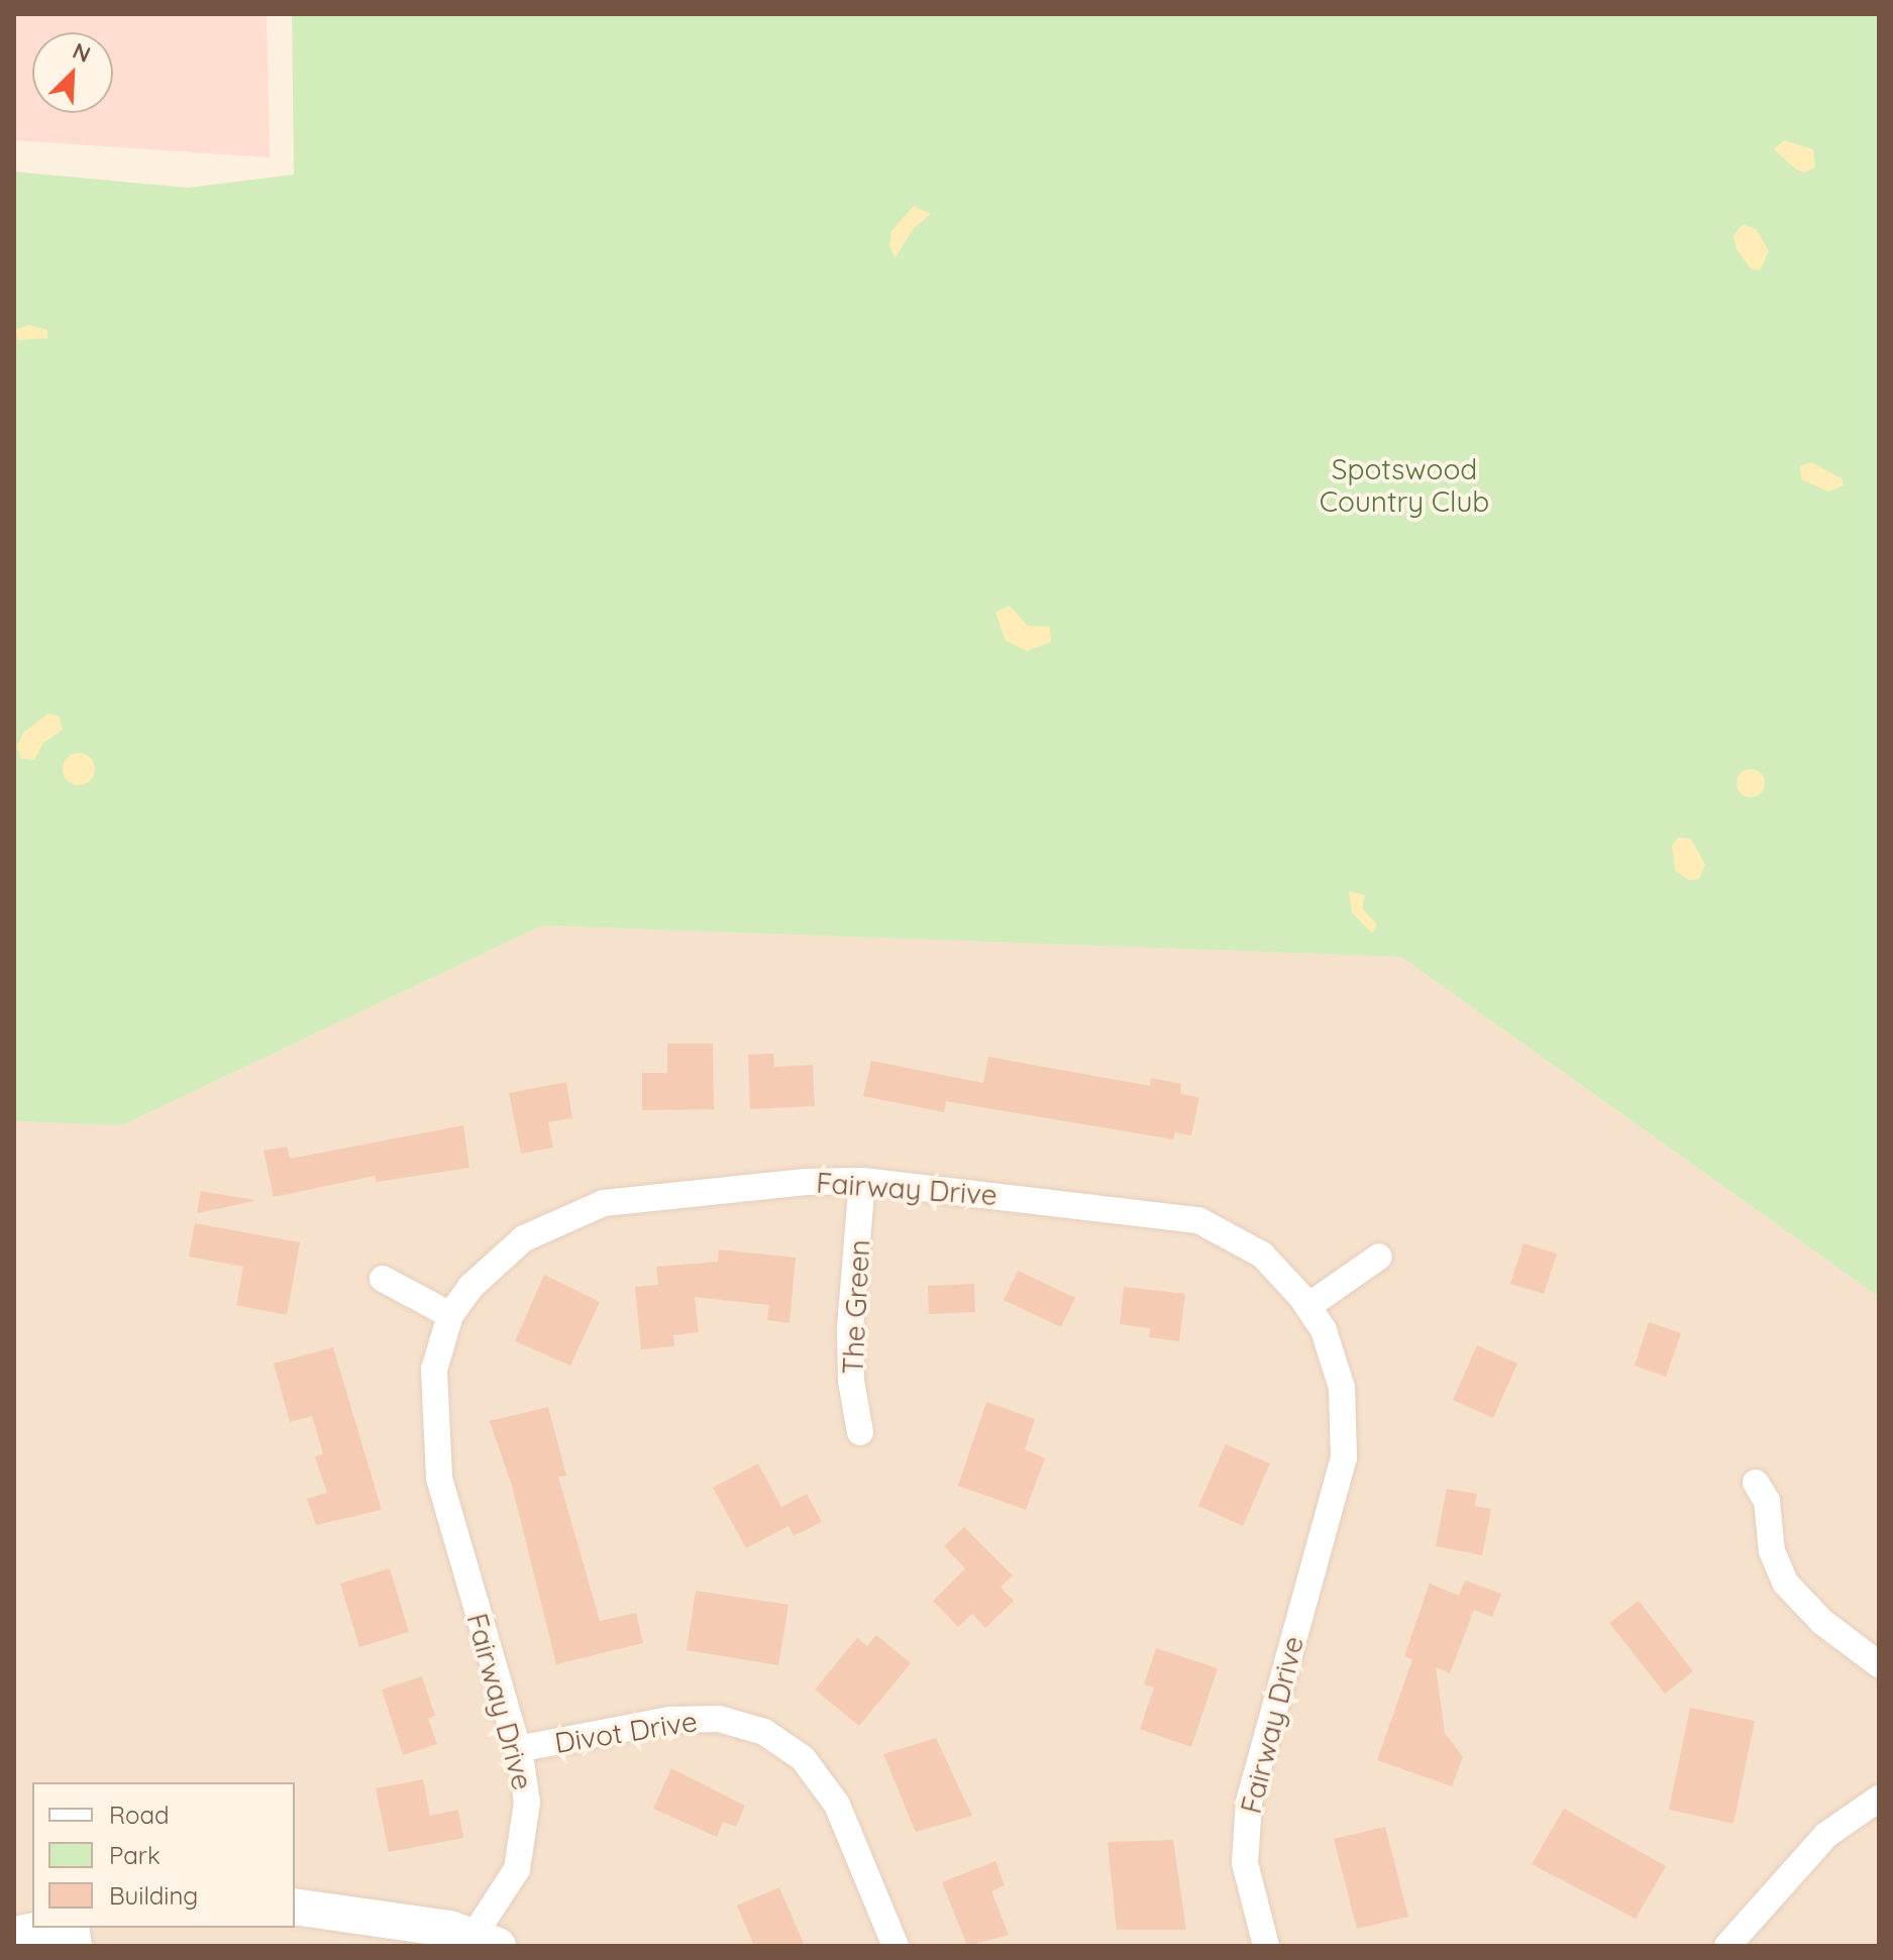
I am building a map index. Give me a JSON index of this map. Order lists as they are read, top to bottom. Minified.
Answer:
{"streets":{"street":["Fairway Drive","The Green","Divot Drive"]},"crossings":[["Fairway Drive","The Green"],["Fairway Drive","Divot Drive"]],"parks":["Spotswood Country Club"],"legend":["Road","Park","Building"],"north":"top right"}
